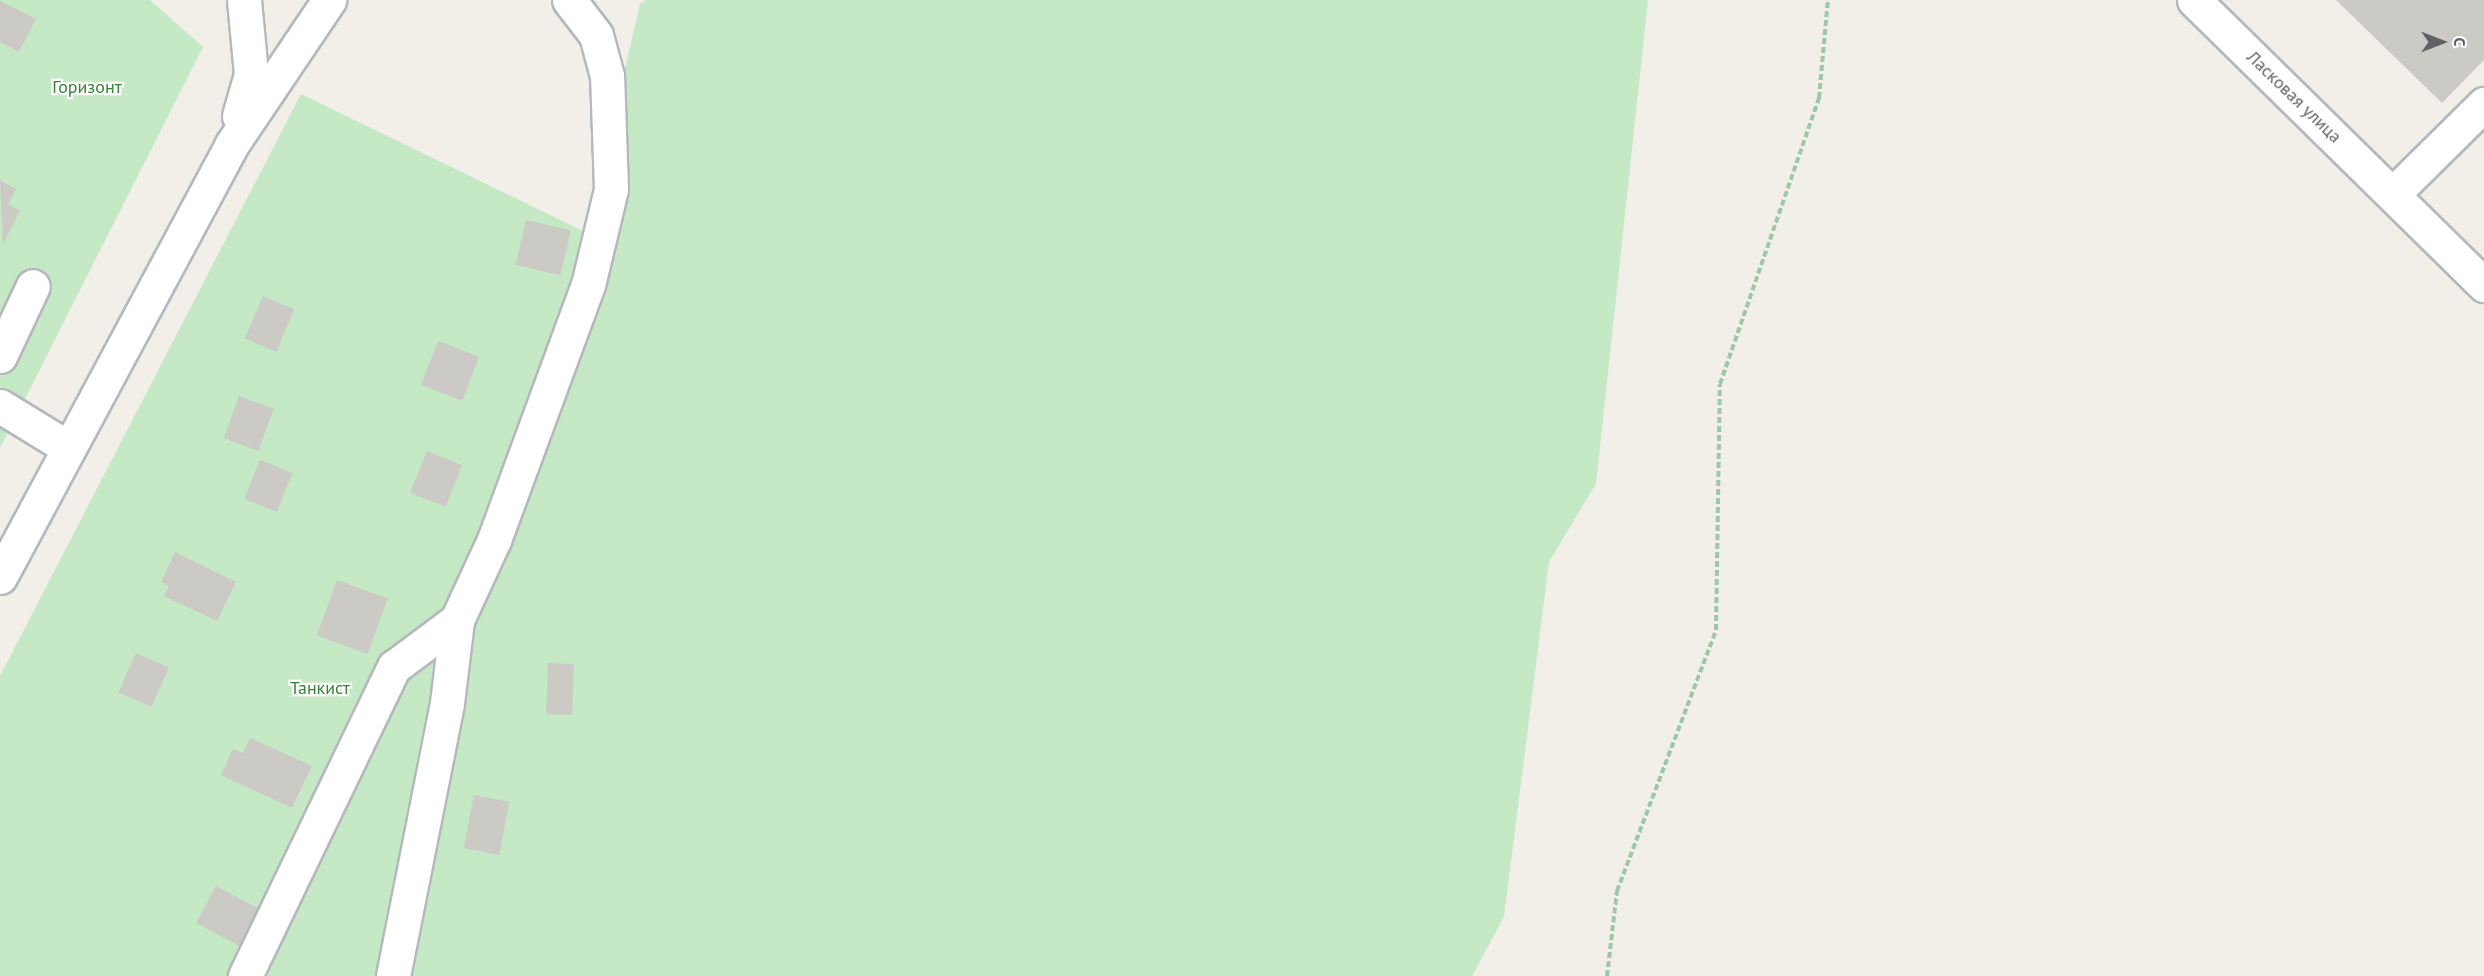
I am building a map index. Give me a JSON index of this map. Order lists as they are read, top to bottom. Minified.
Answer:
{"streets":{"street":["Ласковая улица"]},"parks":["Горизонт","Танкист"],"north":"right"}
